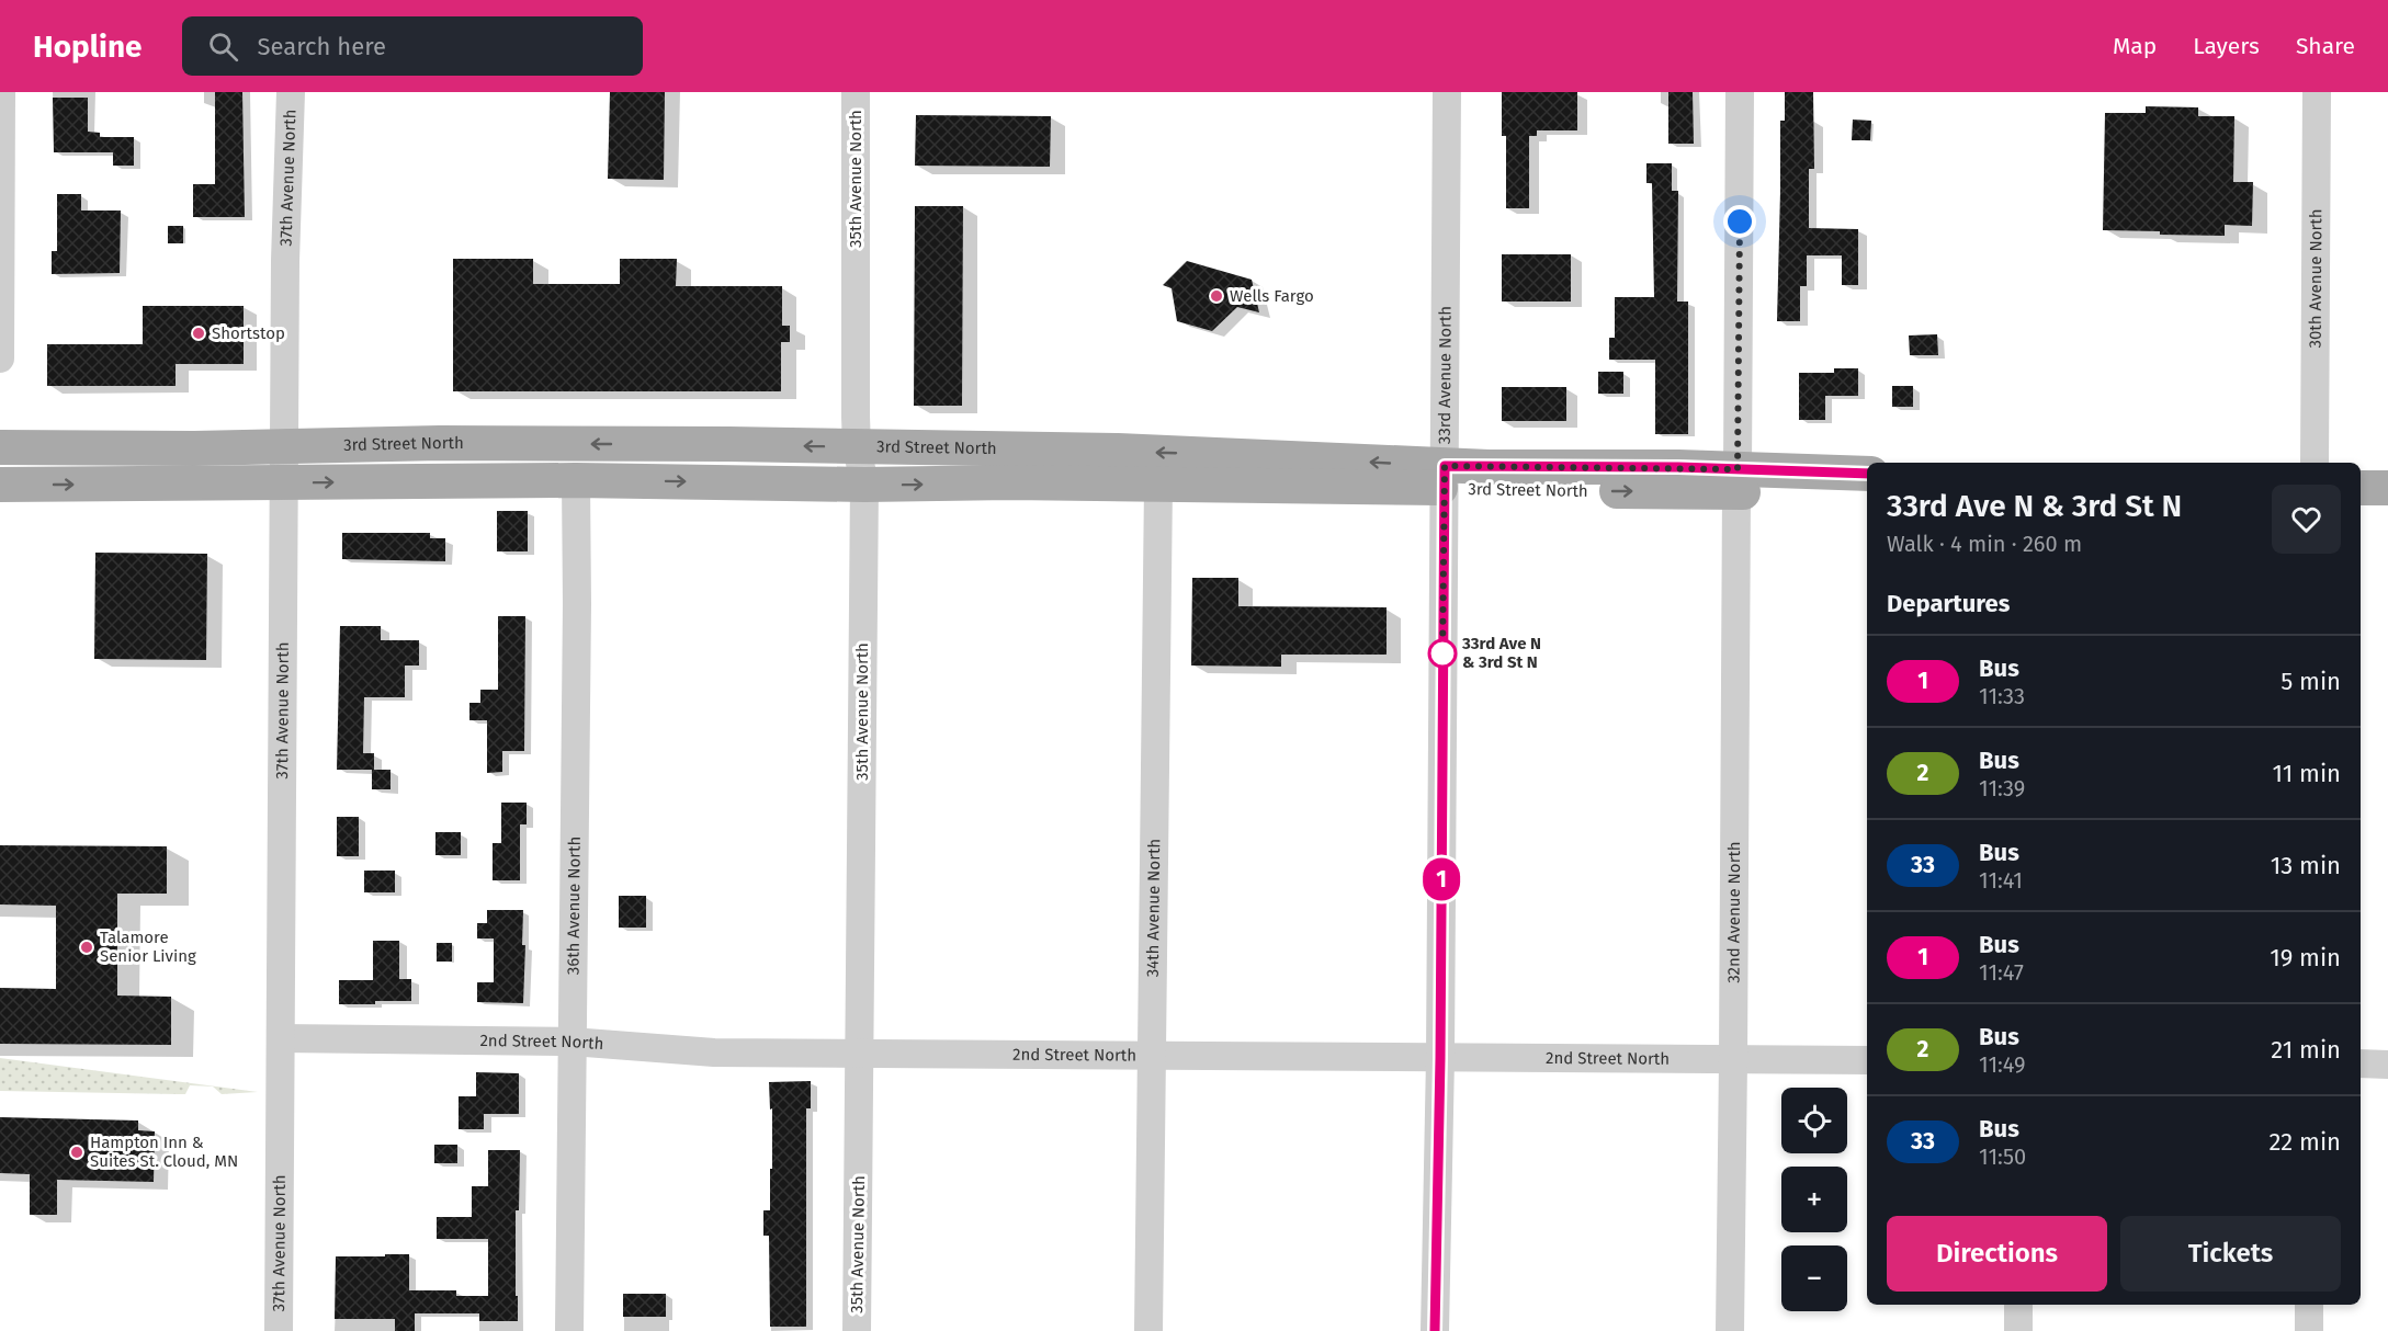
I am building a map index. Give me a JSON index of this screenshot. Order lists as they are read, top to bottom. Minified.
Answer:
{"streets":{"main road":["3rd Street North"],"street":["37th Avenue North","35th Avenue North","30th Avenue North","33rd Avenue North","36th Avenue North","34th Avenue North","32nd Avenue North","2nd Street North"]},"crossings":[["37th Avenue North","3rd Street North"],["37th Avenue North","2nd Street North"],["35th Avenue North","3rd Street North"],["35th Avenue North","2nd Street North"],["33rd Avenue North","3rd Street North"],["33rd Avenue North","2nd Street North"],["3rd Street North","36th Avenue North"],["3rd Street North","34th Avenue North"],["3rd Street North","32nd Avenue North"],["36th Avenue North","2nd Street North"],["34th Avenue North","2nd Street North"],["32nd Avenue North","2nd Street North"]],"places":["Wells Fargo","Shortstop","33rd Ave N & 3rd St N","Talamore Senior Living","Hampton Inn & Suites St. Cloud, MN"],"lines":["bus line 1"],"page":{"header":"Hopline","search":"Search here","nav":["Map","Layers","Share"],"on_map":"1","heading":[["33rd Ave N & 3rd St N","Walk · 4 min · 260 m"],"Departures"],"list":[{"mark":"1","name":"Bus","note":"11:33","value":"5 min"},{"mark":"2","name":"Bus","note":"11:39","value":"11 min"},{"mark":"33","name":"Bus","note":"11:41","value":"13 min"},{"mark":"1","name":"Bus","note":"11:47","value":"19 min"},{"mark":"2","name":"Bus","note":"11:49","value":"21 min"},{"mark":"33","name":"Bus","note":"11:50","value":"22 min"}],"map_buttons":["+","−"],"buttons":["Directions","Tickets"]}}
